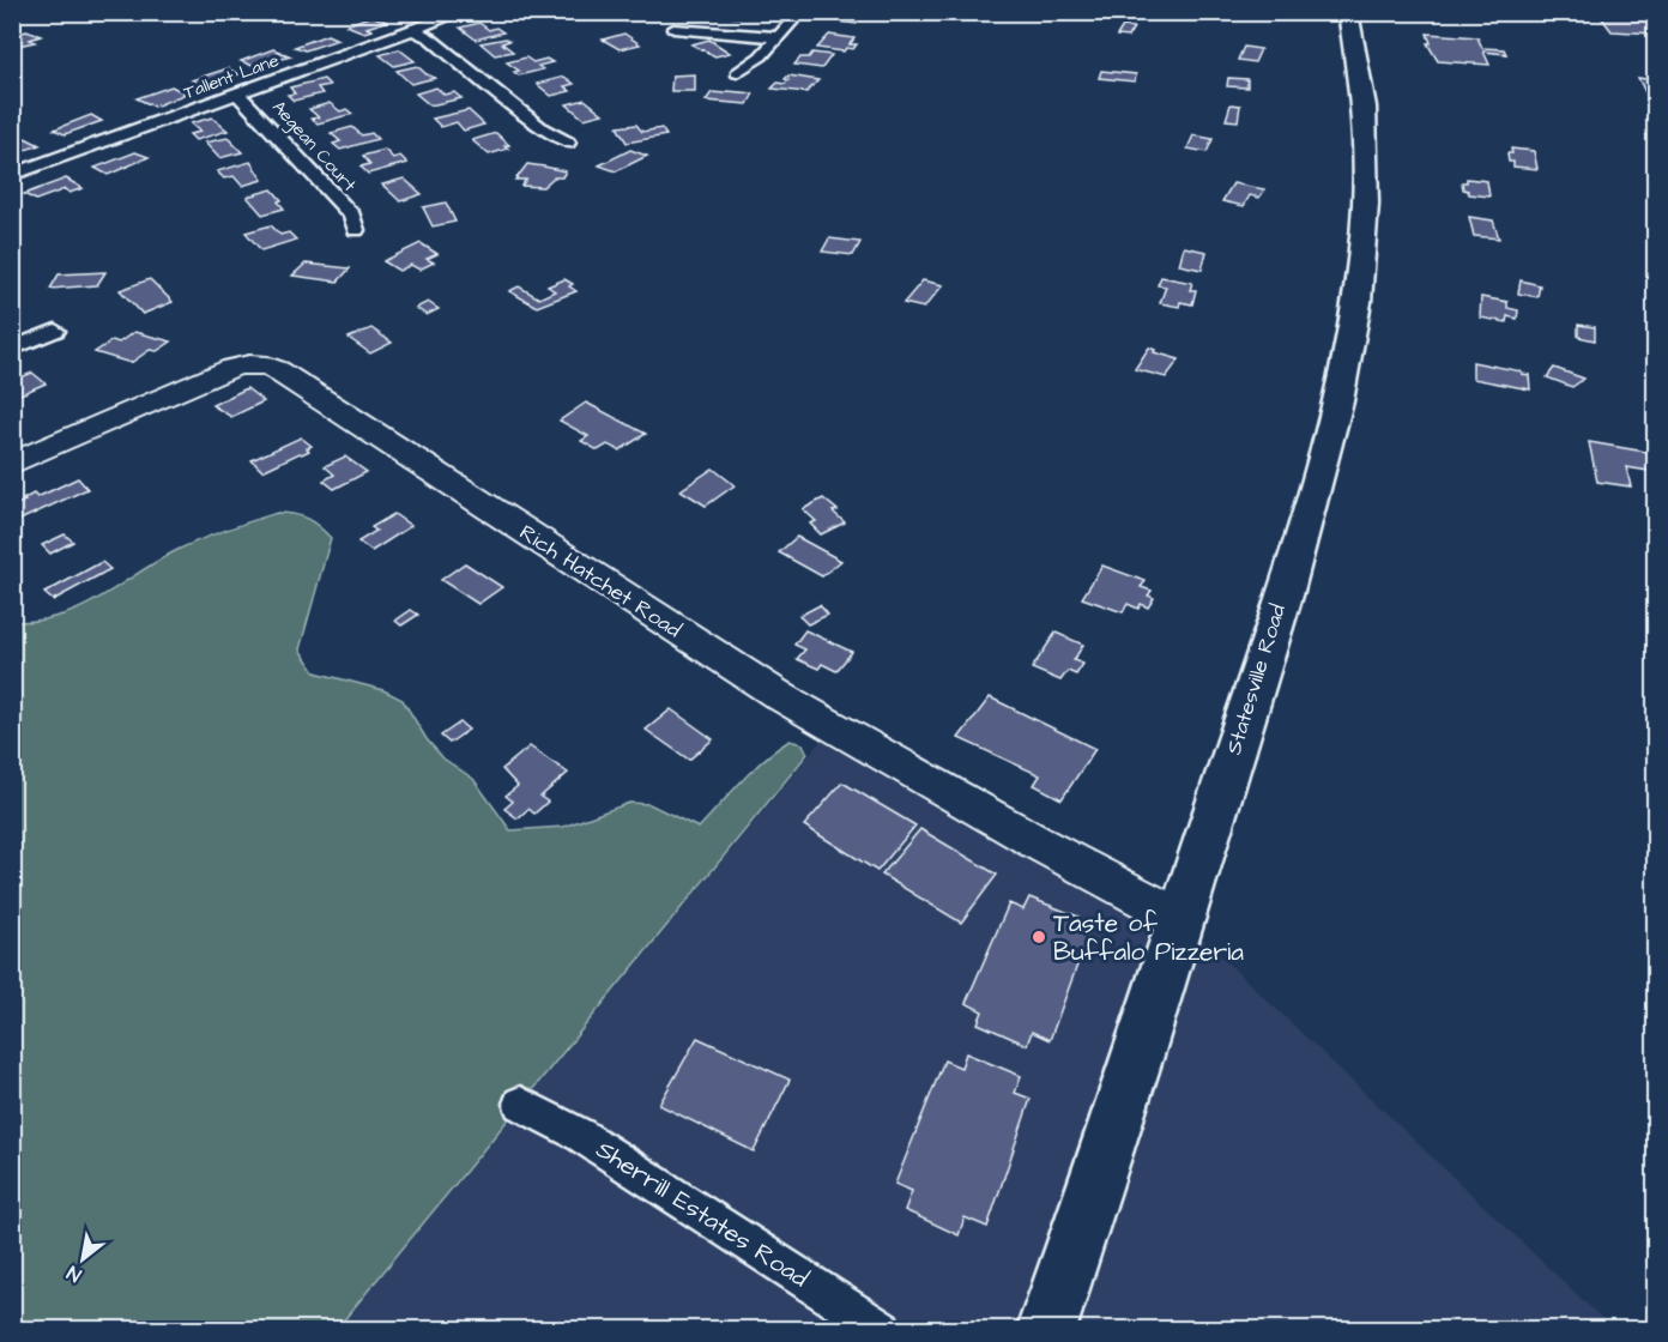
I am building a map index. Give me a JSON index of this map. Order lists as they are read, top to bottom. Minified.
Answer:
{"streets":{"main road":["Statesville Road"],"street":["Tallent Lane","Aegean Court","Rich Hatchet Road","Sherrill Estates Road"]},"crossings":[["Tallent Lane","Aegean Court"],["Rich Hatchet Road","Statesville Road"]],"places":["Taste of Buffalo Pizzeria"],"north":"bottom left"}
